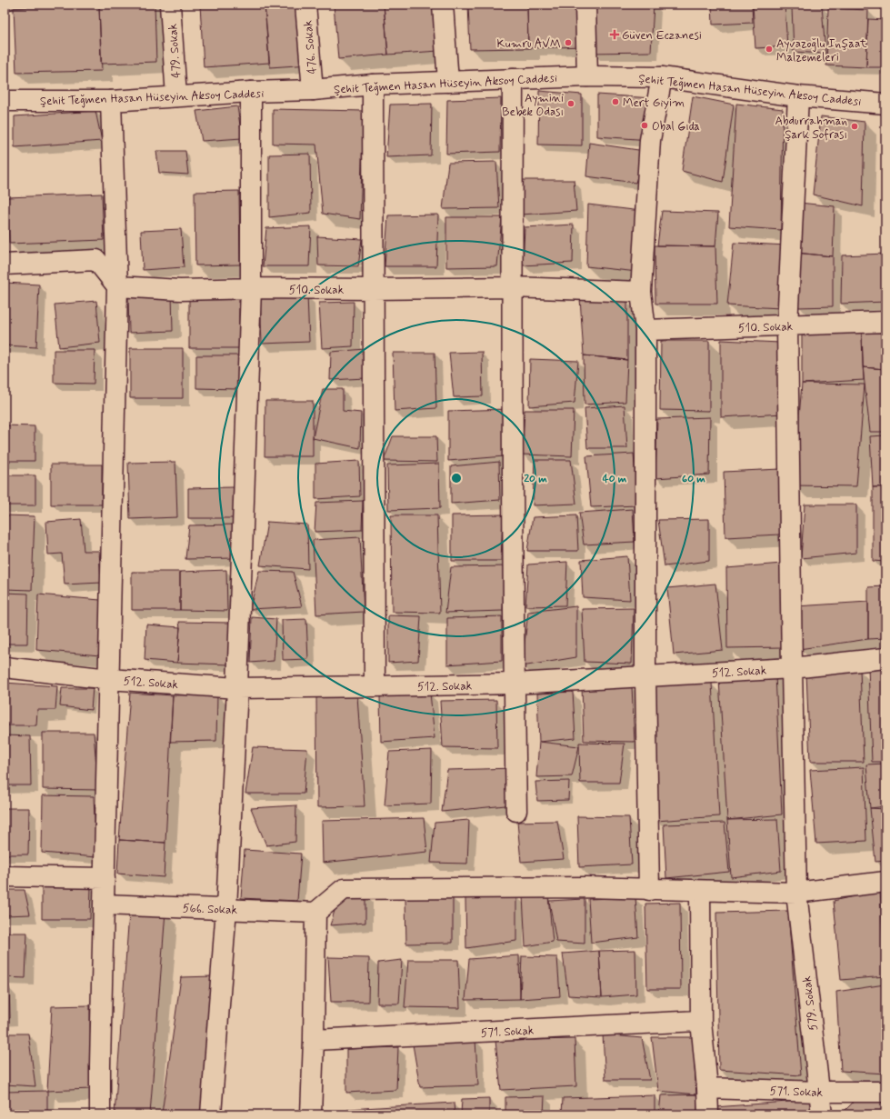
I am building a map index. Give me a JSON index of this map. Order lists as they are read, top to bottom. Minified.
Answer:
{"streets":{"street":["476. Sokak","479. Sokak","Şehit Teğmen Hasan Hüseyin Aksoy Caddesi","510. Sokak","512. Sokak","566. Sokak","579. Sokak","571. Sokak"]},"crossings":[["476. Sokak","Şehit Teğmen Hasan Hüseyin Aksoy Caddesi"],["479. Sokak","Şehit Teğmen Hasan Hüseyin Aksoy Caddesi"],["Şehit Teğmen Hasan Hüseyin Aksoy Caddesi","579. Sokak"],["510. Sokak","579. Sokak"],["512. Sokak","579. Sokak"],["579. Sokak","571. Sokak"]],"places":{"health":["Güven Eczanesi"],"other":["Kumru AVM","Ayvazoğlu Inşaat Malzemeleri","Mert Giyim","Aymini Bebek Odası","Obal Gıda","Abdurrahman Şark Sofrası"]},"rings":["20 m","40 m","60 m"]}
